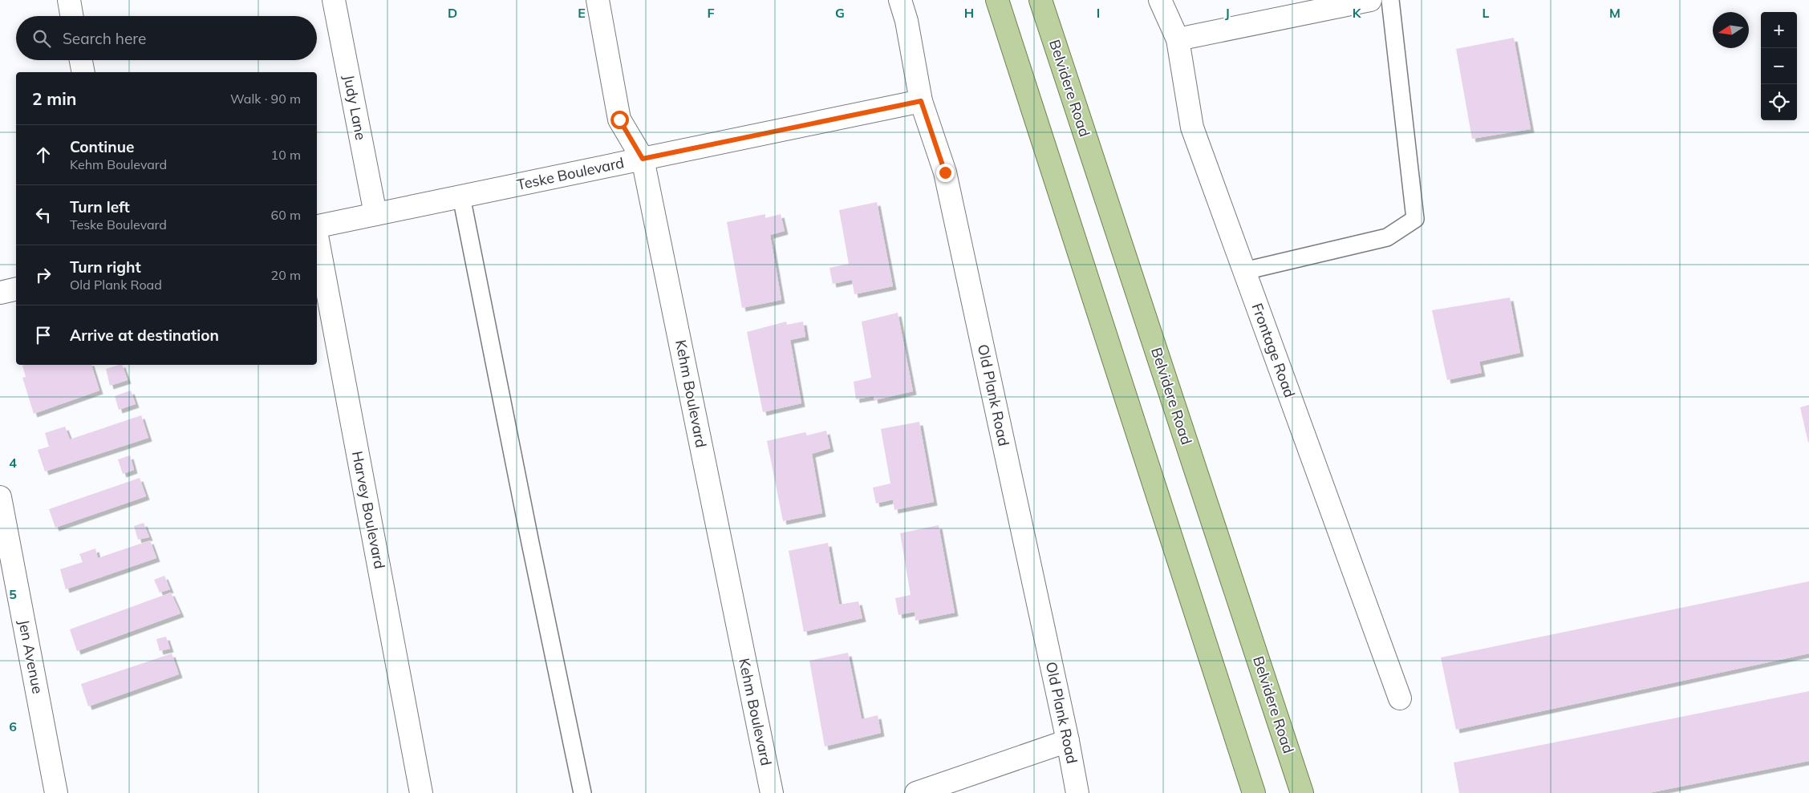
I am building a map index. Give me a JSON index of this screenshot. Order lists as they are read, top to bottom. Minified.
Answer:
{"streets":{"main road":["Belvidere Road"],"street":["Judy Lane","Teske Boulevard","Frontage Road","Kehm Boulevard","Old Plank Road","Harvey Boulevard","Jen Avenue"]},"crossings":[["Judy Lane","Teske Boulevard"],["Teske Boulevard","Kehm Boulevard"],["Teske Boulevard","Old Plank Road"]],"north":"left","page":{"map_buttons":["+","−"],"search":"Search here","heading":["2 min","Walk · 90 m"],"list":[["Continue","Kehm Boulevard","10 m"],["Turn left","Teske Boulevard","60 m"],["Turn right","Old Plank Road","20 m"],"Arrive at destination"]},"grid":{"columns":["D","E","F","G","H","I","J","K","L","M"],"rows":["4","5","6"]}}
